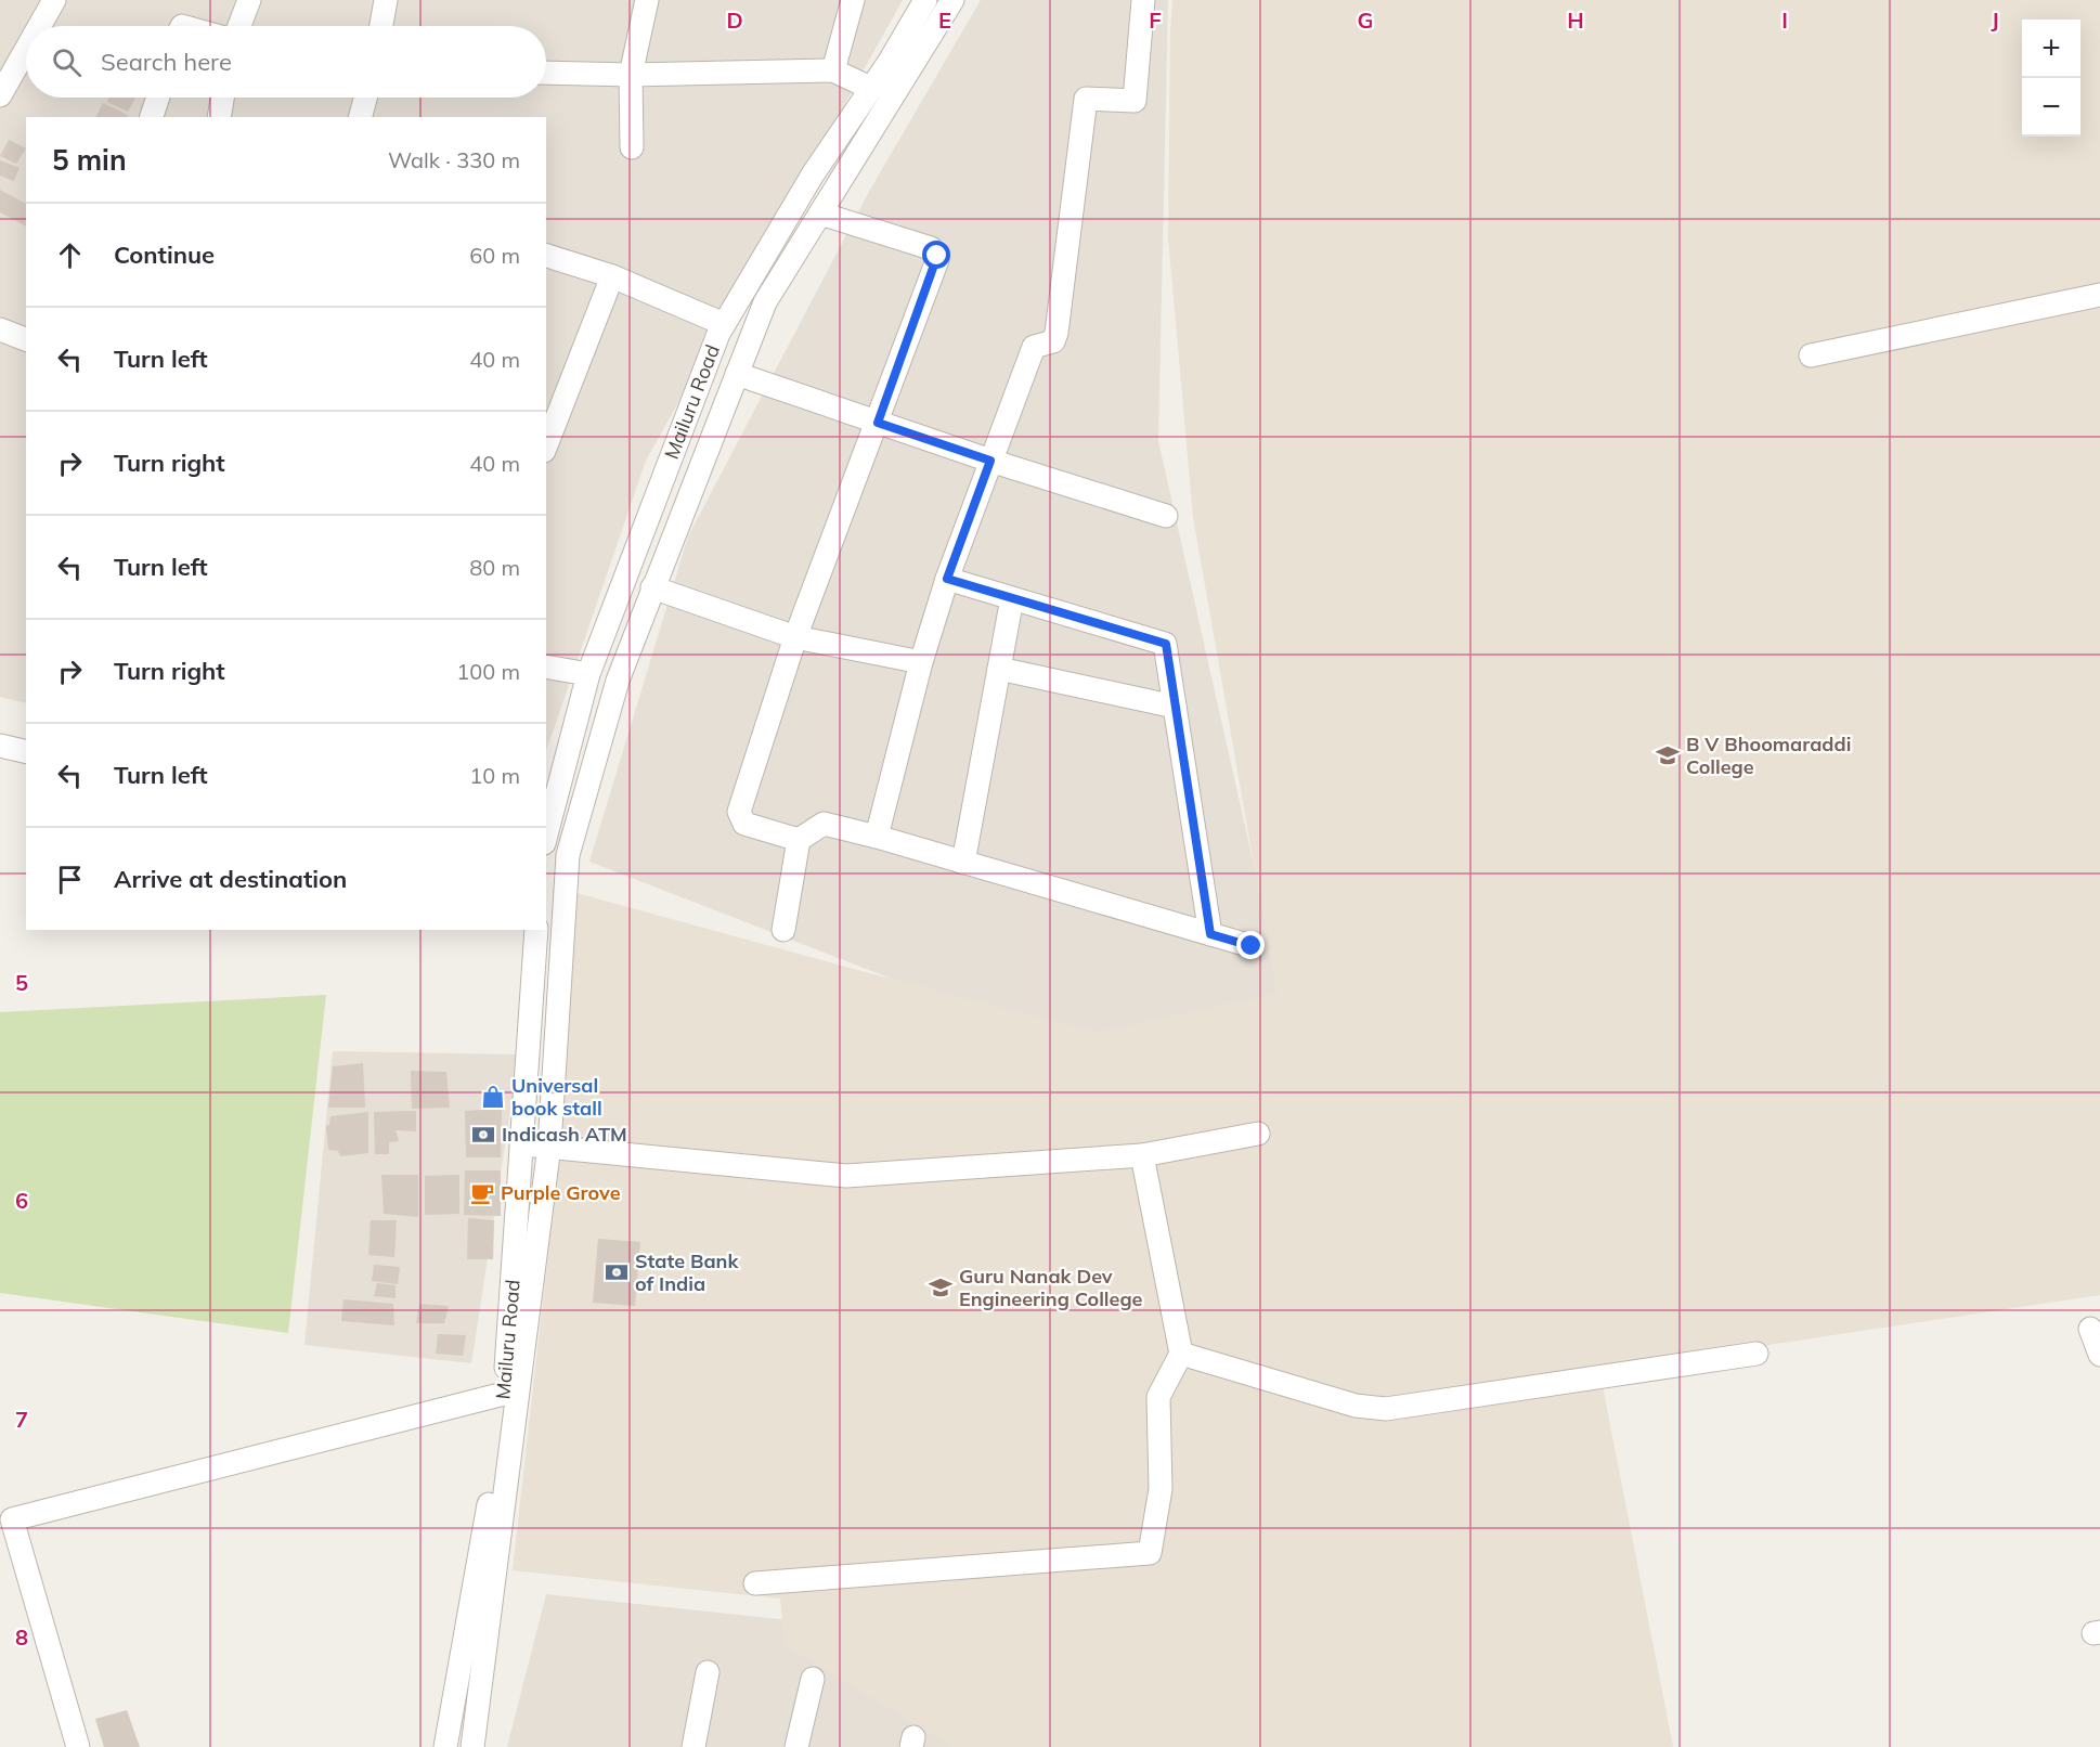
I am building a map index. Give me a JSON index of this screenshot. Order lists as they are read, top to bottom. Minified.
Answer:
{"streets":{"street":["Mailuru Road"]},"places":{"school or university":["B V Bhoomaraddi College","Guru Nanak Dev Engineering College"],"shop":["Universal book stall"],"bank":["Indicash ATM","State Bank of India"],"cafe":["Purple Grove"]},"page":{"map_buttons":["+","−"],"search":"Search here","heading":["5 min","Walk · 330 m"],"list":[["Continue","60 m"],["Turn left","40 m"],["Turn right","40 m"],["Turn left","80 m"],["Turn right","100 m"],["Turn left","10 m"],"Arrive at destination"]},"grid":{"columns":["D","E","F","G","H","I","J"],"rows":["5","6","7","8"]}}
